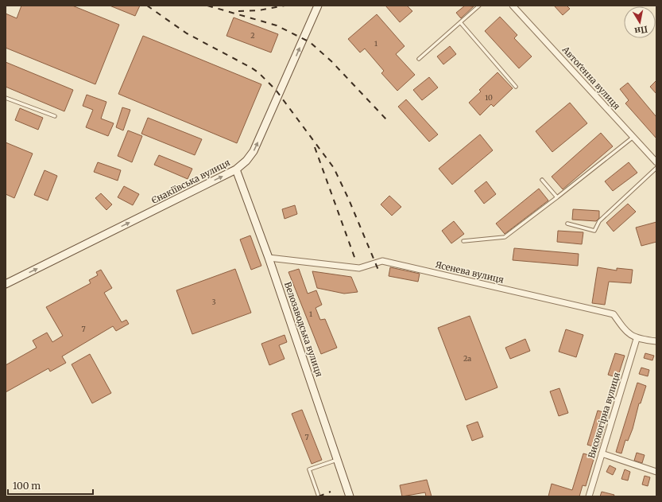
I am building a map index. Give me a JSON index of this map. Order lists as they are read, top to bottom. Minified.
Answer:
{"streets":{"street":["Автоґенна вулиця","Єнакіївська вулиця","Ясенева вулиця","Велозаводська вулиця","Високогірна вулиця"]},"crossings":[["Єнакіївська вулиця","Велозаводська вулиця"],["Ясенева вулиця","Велозаводська вулиця"],["Ясенева вулиця","Високогірна вулиця"]],"one_way":["Єнакіївська вулиця"],"house_numbers":["2","1","10","3","1","7","2а","7"],"scale_bar":"100 m","north":"bottom"}
